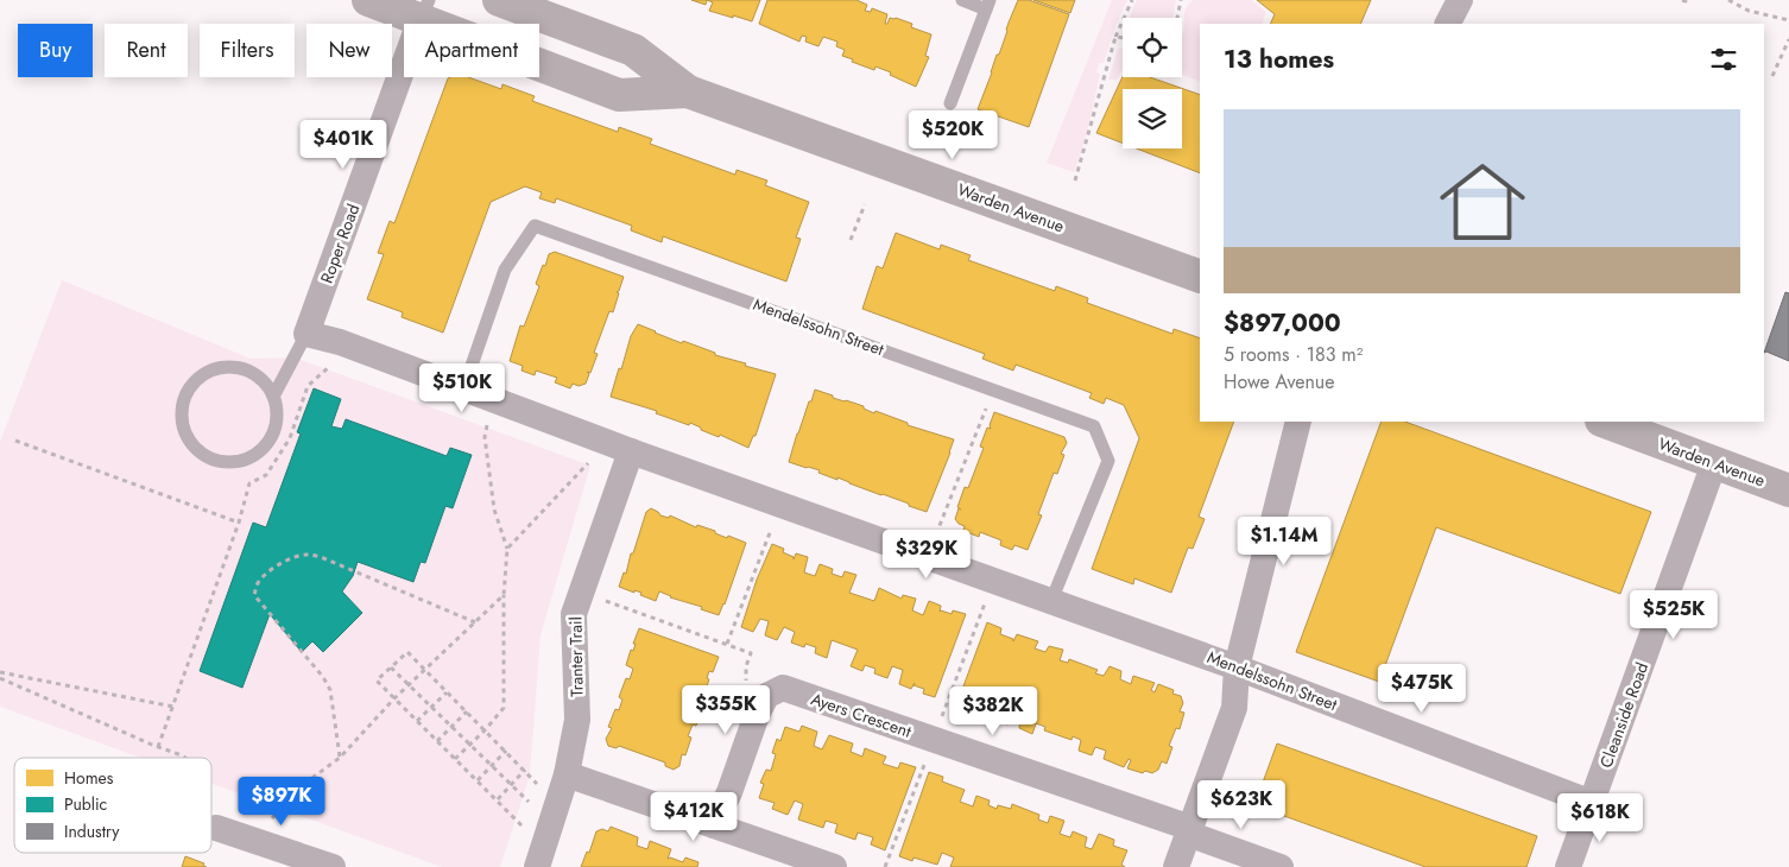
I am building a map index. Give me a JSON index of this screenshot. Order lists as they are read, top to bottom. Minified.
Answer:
{"streets":{"main road":["Warden Avenue"],"street":["Roper Road","Mendelssohn Street","Tranter Trail","Ayers Crescent","Cleanside Road"]},"crossings":[["Warden Avenue","Roper Road"],["Warden Avenue","Cleanside Road"],["Roper Road","Mendelssohn Street"],["Mendelssohn Street","Tranter Trail"],["Mendelssohn Street","Cleanside Road"]],"legend":["Homes","Public","Industry"],"page":{"chip":["Buy","Rent","Filters","New","Apartment"],"heading":"13 homes","list":[{"name":"$897,000","note":"5 rooms · 183 m² · Howe Avenue"}],"price":["$520K","$401K","$510K","$1.14M","$329K","$525K","$475K","$355K","$382K","$897K","$623K","$412K","$618K"]}}
